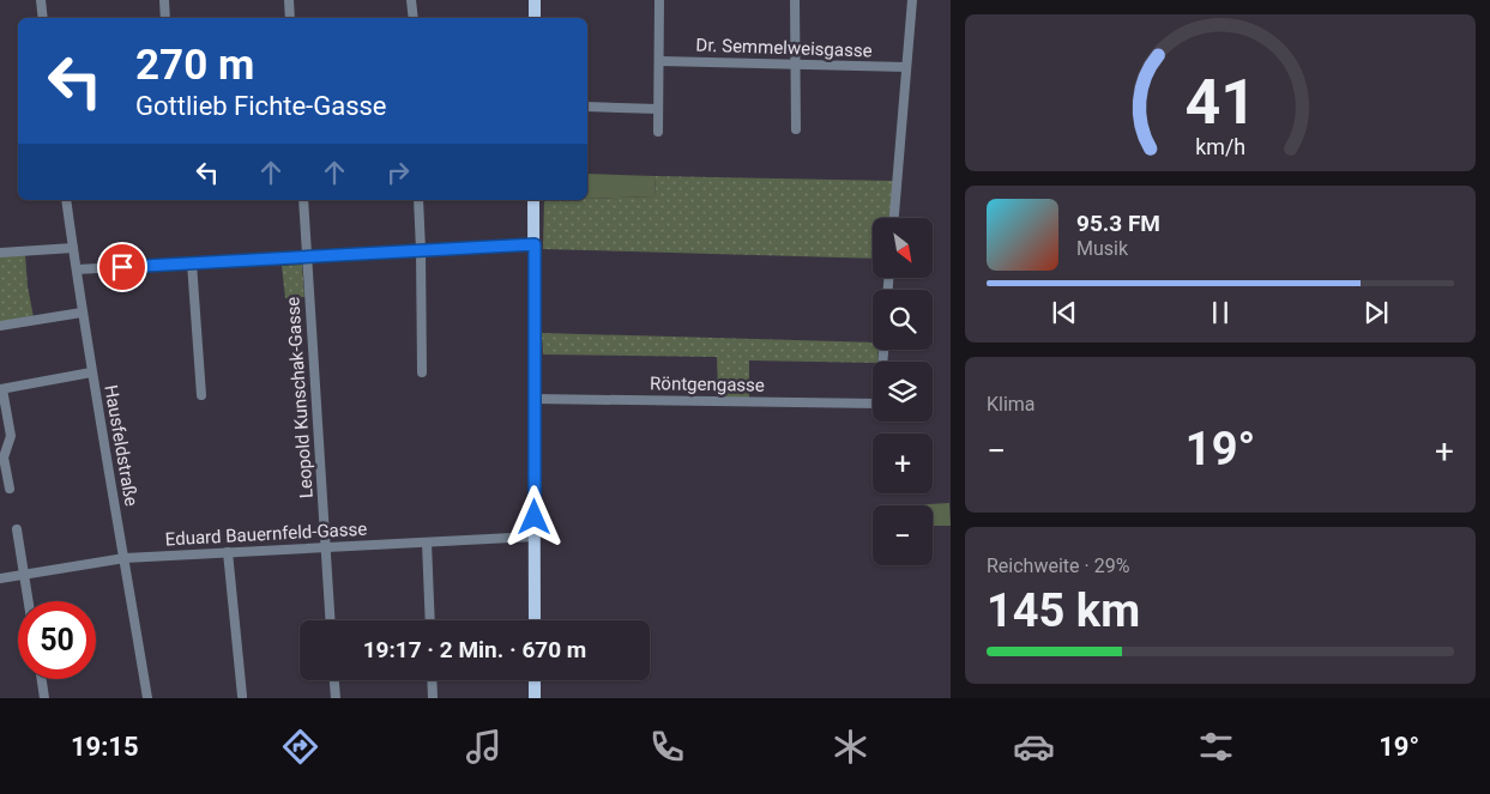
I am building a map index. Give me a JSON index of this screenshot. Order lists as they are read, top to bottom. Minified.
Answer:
{"streets":{"street":["Dr. Semmelweisgasse","Röntgengasse","Leopold Kunschak-Gasse","Hausfeldstraße","Eduard Bauernfeld-Gasse"]},"crossings":[["Leopold Kunschak-Gasse","Eduard Bauernfeld-Gasse"],["Hausfeldstraße","Eduard Bauernfeld-Gasse"]],"north":"bottom right","page":{"turn":["270 m","Gottlieb Fichte-Gasse"],"song":["95.3 FM","Musik"],"map_buttons":["+","−"],"tile":["Klima",["Reichweite · 29%","145 km"]],"heat":["−","19°","+"],"limit":"50","trip":"19:17 · 2 Min. · 670 m","tabs":["19:15","19°"],"gauge":["41","km/h"]}}
